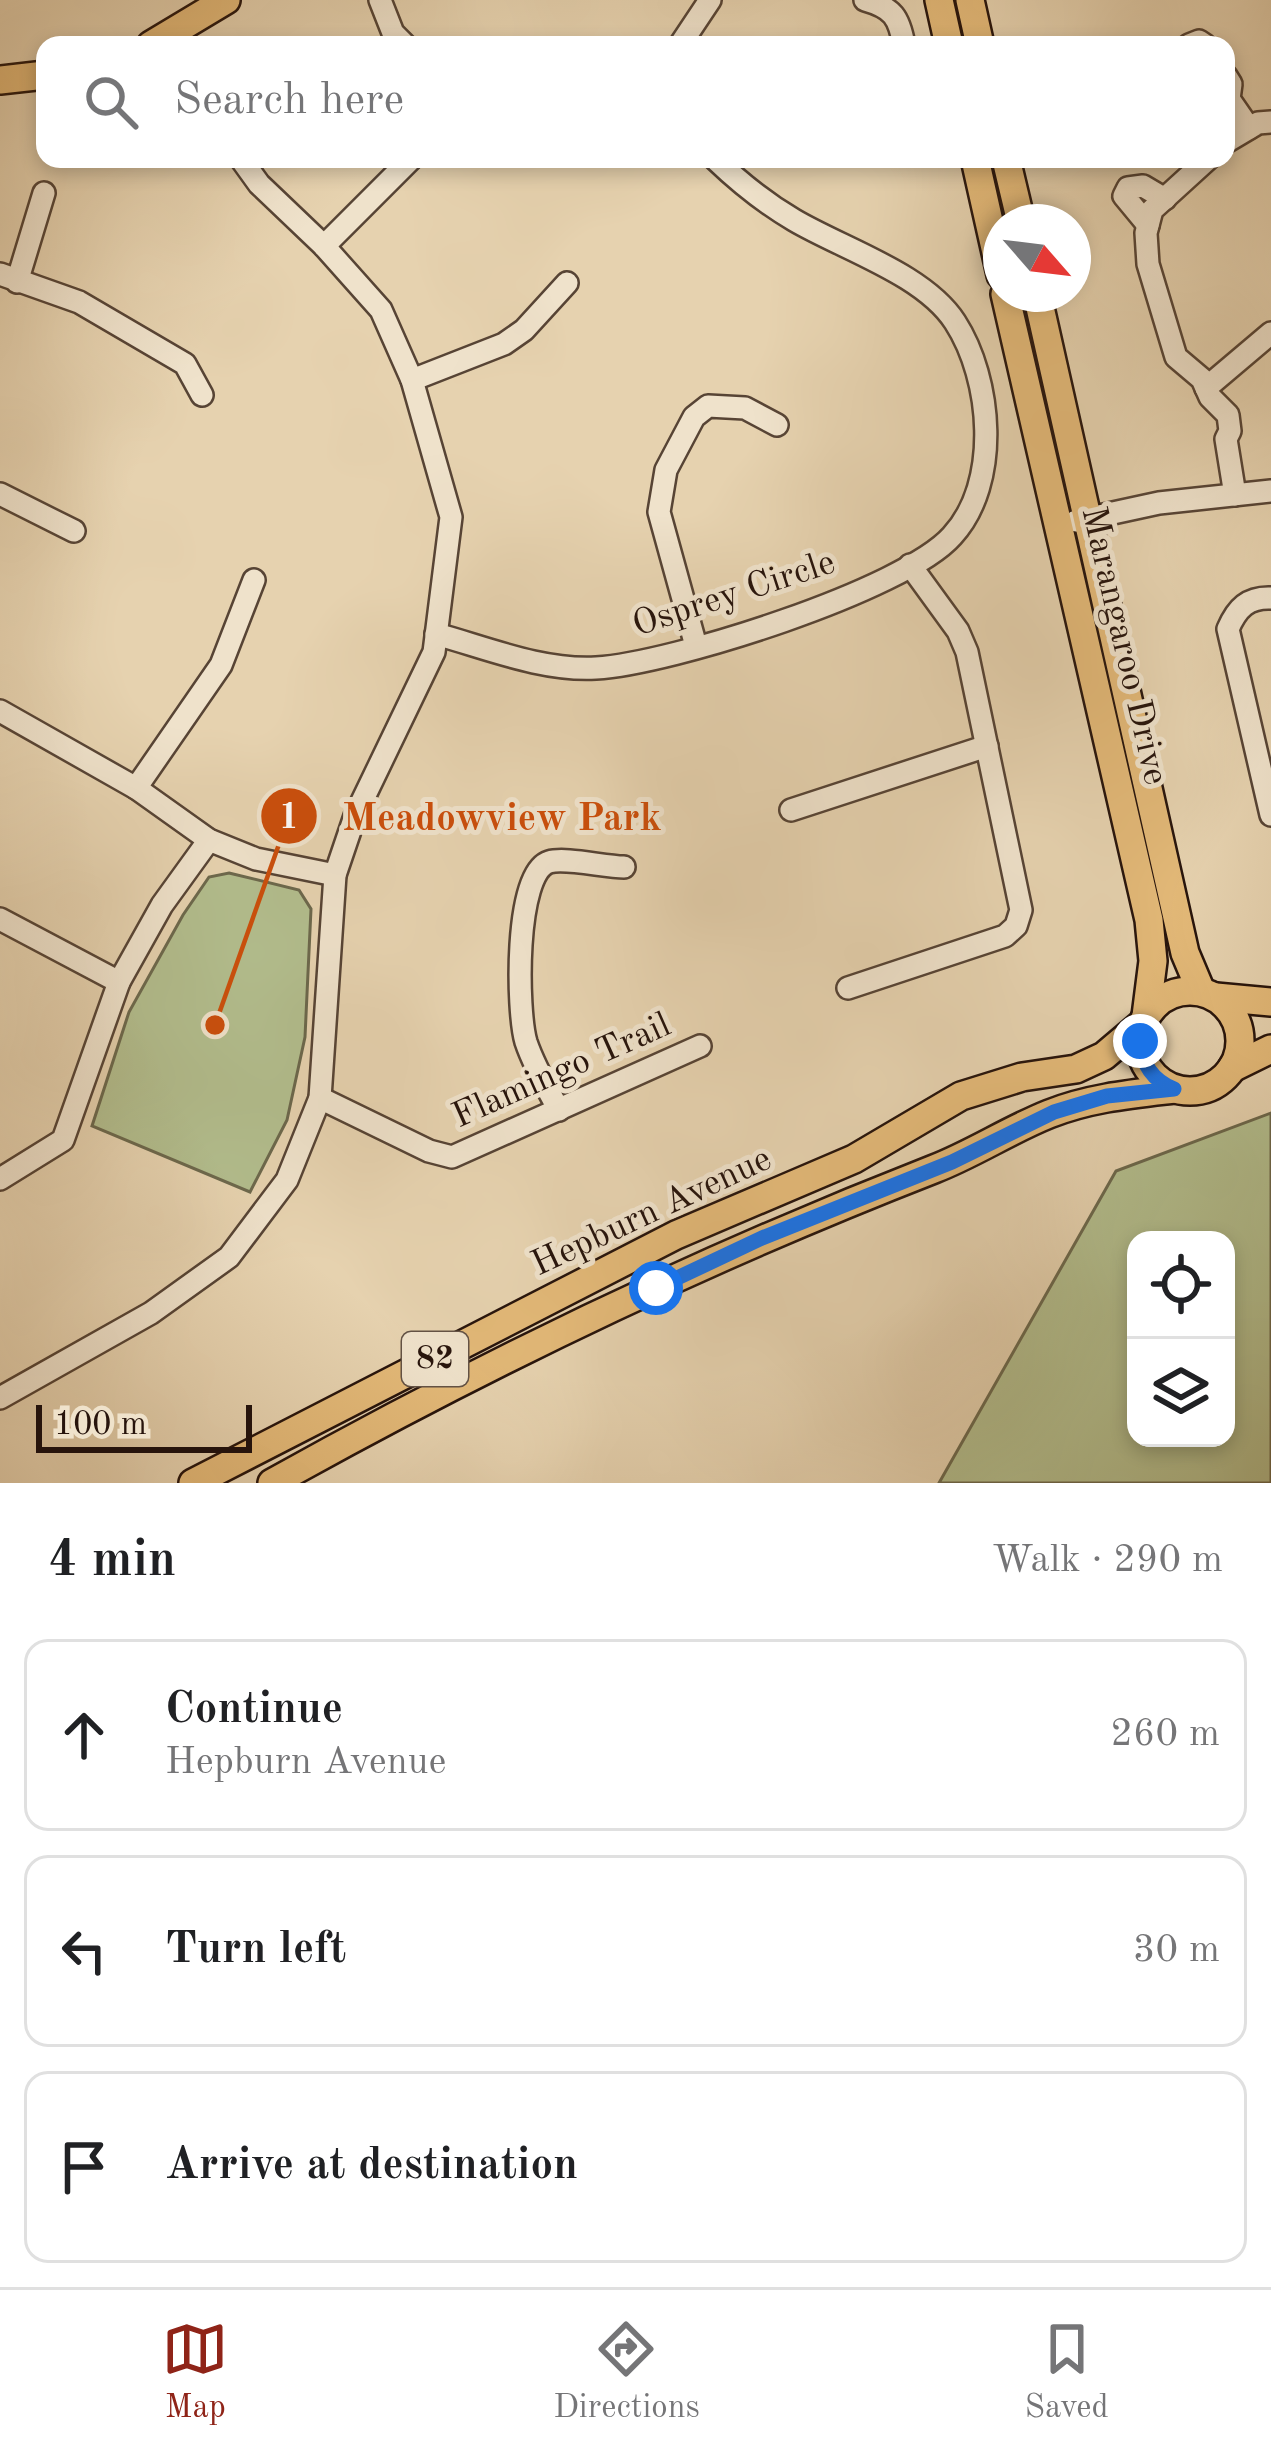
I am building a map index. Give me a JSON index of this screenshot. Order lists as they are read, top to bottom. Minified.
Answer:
{"streets":{"main road":["Marangaroo Drive","Hepburn Avenue","82"],"street":["Osprey Circle","Flamingo Trail"]},"crossings":[["Marangaroo Drive","Hepburn Avenue"],["Marangaroo Drive","82"],["Hepburn Avenue","82"]],"places":["Meadowview Park"],"scale_bar":"100 m","north":"bottom right","page":{"search":"Search here","scale":"100 m","heading":["4 min","Walk · 290 m"],"list":[["Continue","Hepburn Avenue","260 m"],["Turn left","30 m"],"Arrive at destination"],"nav":["Map","Directions","Saved"]}}
